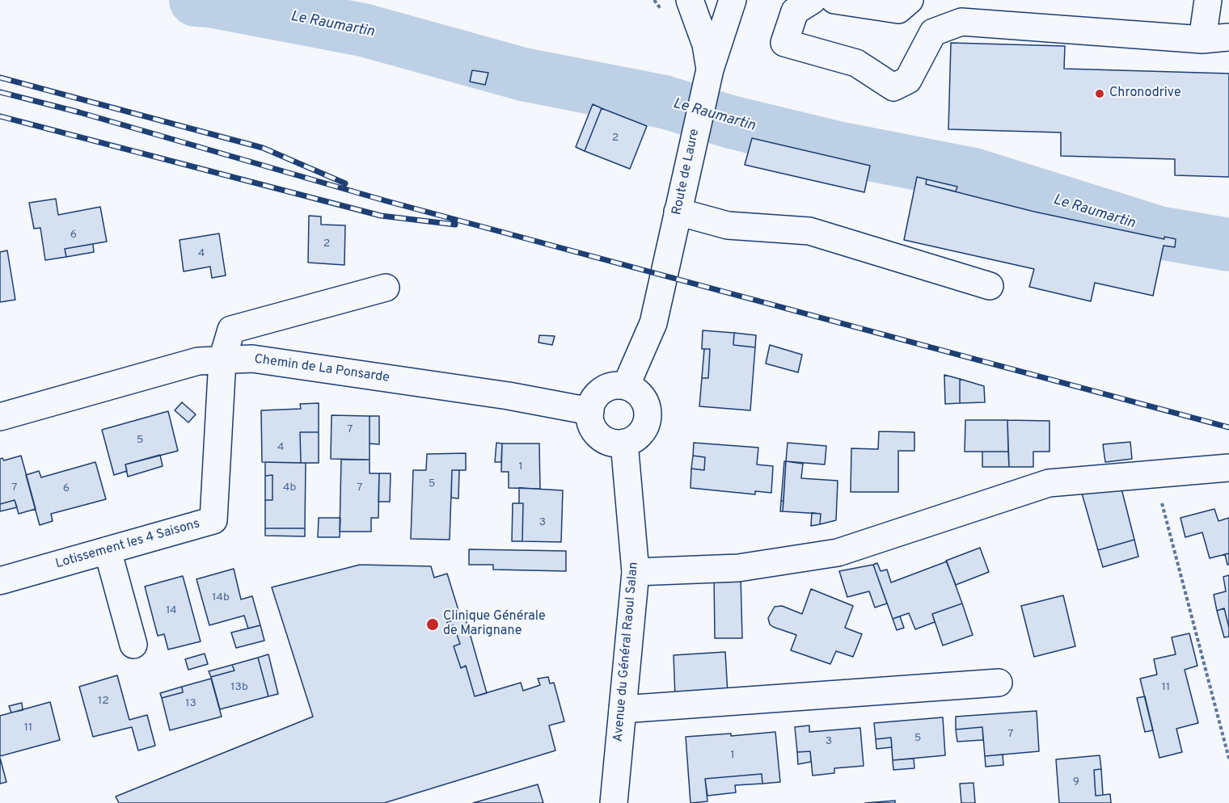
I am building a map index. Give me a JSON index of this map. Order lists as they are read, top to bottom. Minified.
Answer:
{"streets":{"street":["Route de Laure","Chemin de La Ponsarde","Lotissement les 4 Saisons","Avenue du Général Raoul Salan"]},"crossings":[["Route de Laure","Chemin de La Ponsarde"],["Route de Laure","Avenue du Général Raoul Salan"],["Chemin de La Ponsarde","Lotissement les 4 Saisons"],["Chemin de La Ponsarde","Avenue du Général Raoul Salan"]],"water":["Le Raumartin"],"places":["Chronodrive","Clinique Générale de Marignane"],"house_numbers":["2","6","2","4","7","5","4","1","5","7","4b","7","6","3","14b","14","13b","11","12","13","11","7","5","3","1","9"]}
